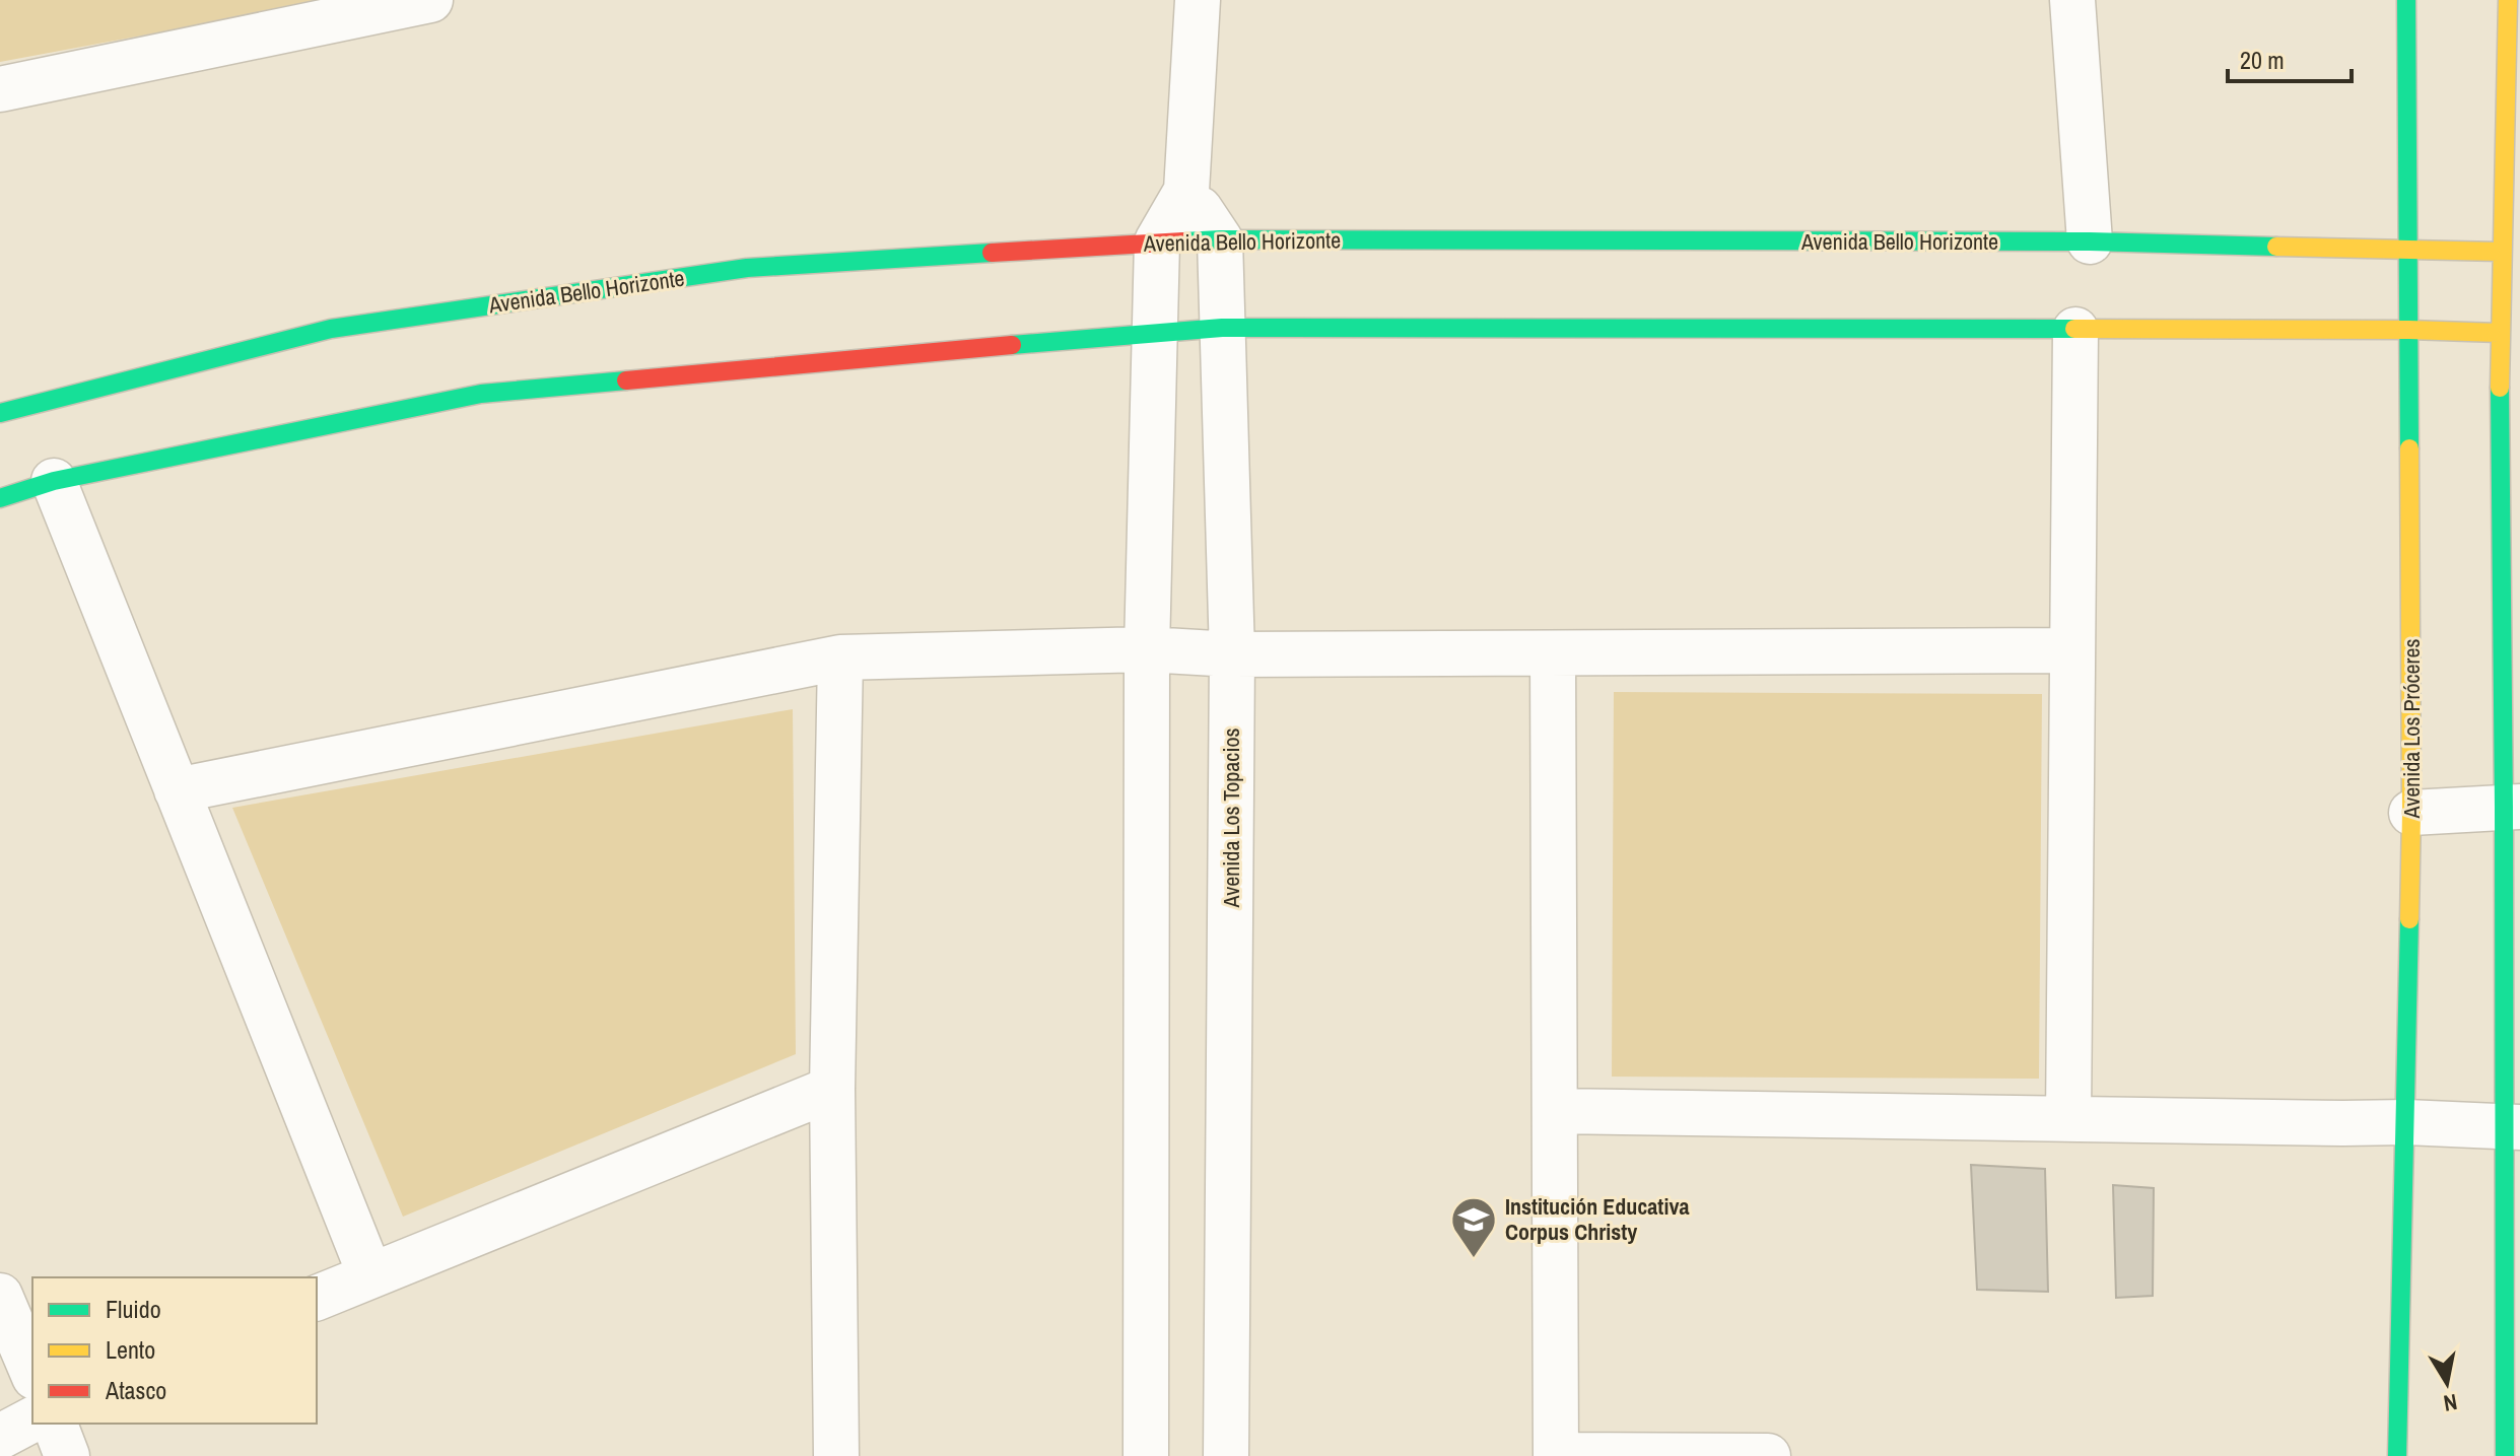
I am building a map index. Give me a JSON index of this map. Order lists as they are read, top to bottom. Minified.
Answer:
{"streets":{"street":["Avenida Bello Horizonte","Avenida Los Próceres","Avenida Los Topacios"]},"crossings":[["Avenida Bello Horizonte","Avenida Los Próceres"],["Avenida Bello Horizonte","Avenida Los Topacios"]],"places":{"school or university":["Institución Educativa Corpus Christy"]},"legend":["Fluido","Lento","Atasco"],"scale_bar":"20 m","north":"bottom"}
